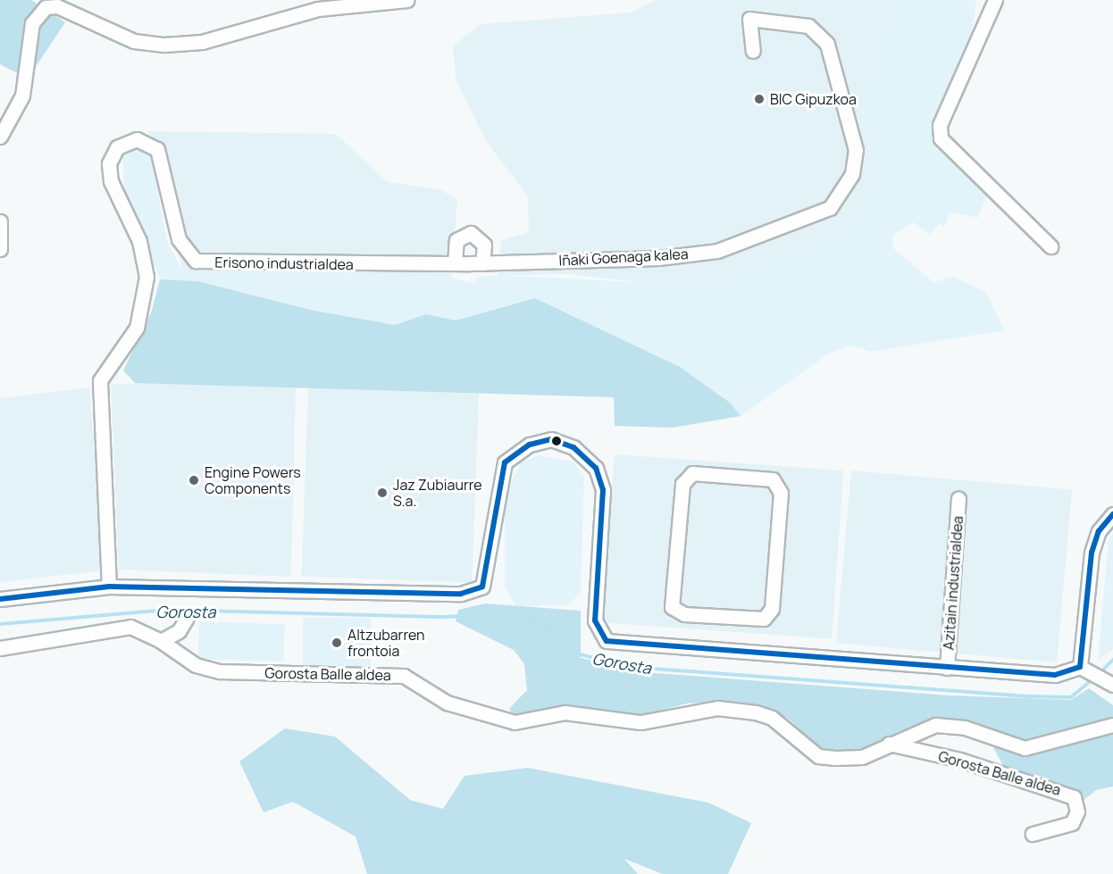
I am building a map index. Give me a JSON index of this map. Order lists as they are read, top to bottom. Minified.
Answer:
{"streets":{"street":["Iñaki Goenaga kalea","Erisono industrialdea","Azitain industrialdea","Gorosta Balle aldea"]},"crossings":[["Iñaki Goenaga kalea","Erisono industrialdea"],["Erisono industrialdea","Azitain industrialdea"]],"water":["Gorosta"],"places":["BIC Gipuzkoa","Engine Powers Components","Jaz Zubiaurre S.a.","Altzubarren frontoia"]}
